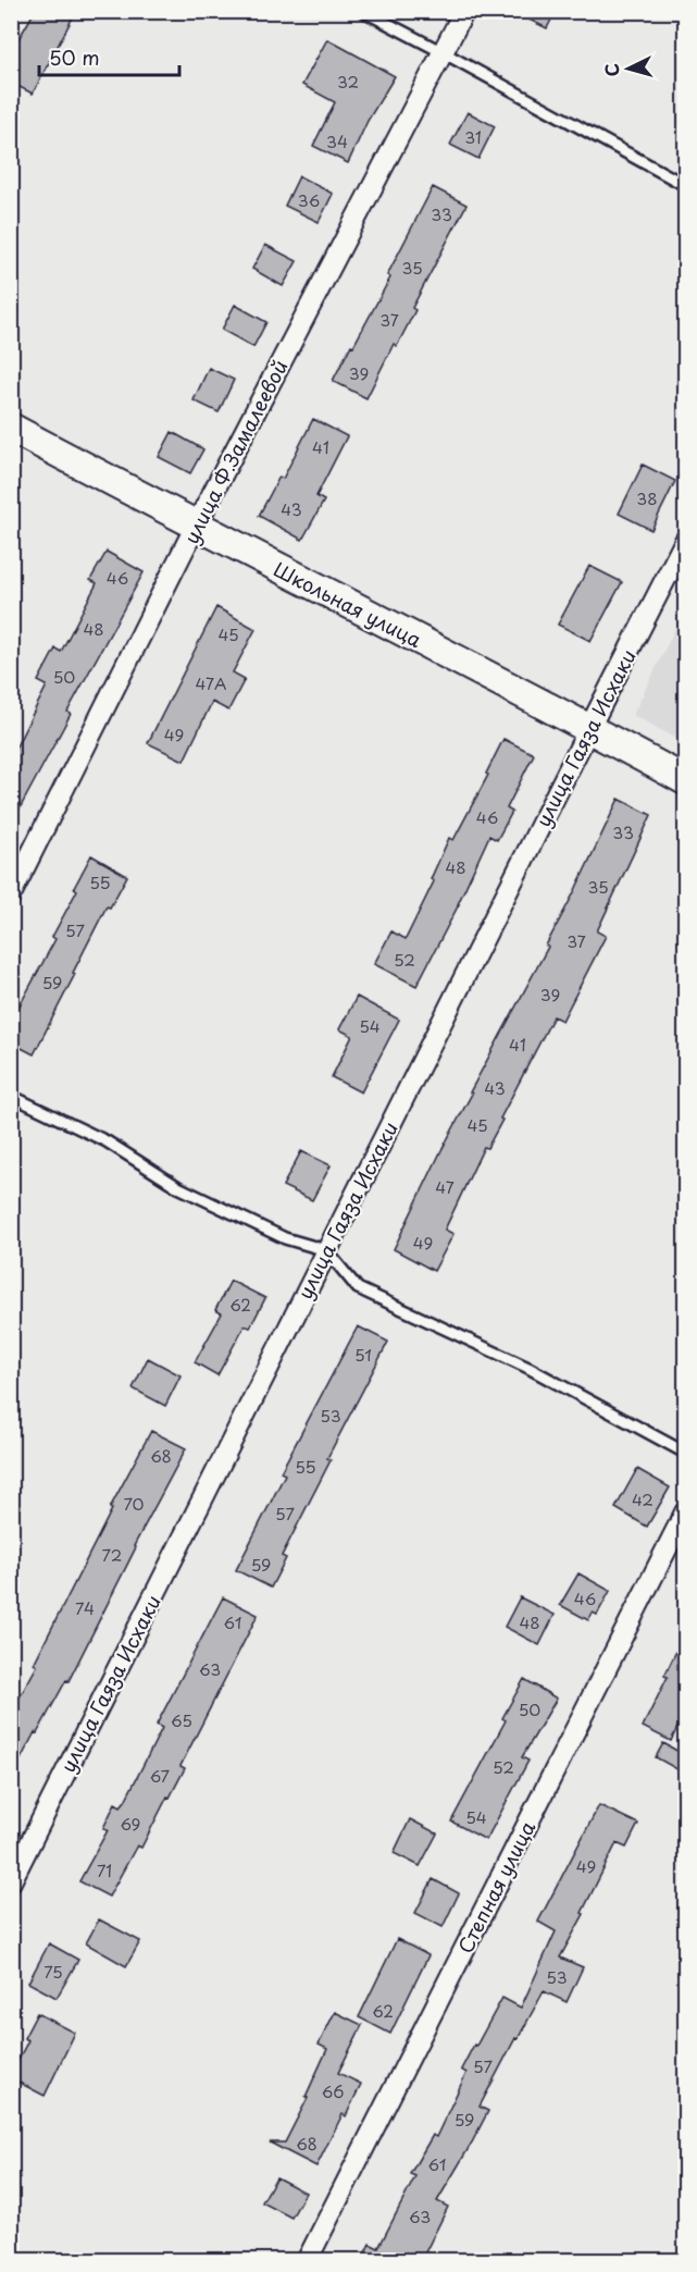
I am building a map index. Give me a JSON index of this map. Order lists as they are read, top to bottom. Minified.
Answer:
{"streets":{"street":["улица Ф.Замалеевой","Школьная улица","улица Гаяза Исхаки","Степная улица"]},"crossings":[["улица Ф.Замалеевой","Школьная улица"],["Школьная улица","улица Гаяза Исхаки"]],"house_numbers":["32","31","34","36","33","35","37","39","41","38","43","46","48","45","50","47А","49","46","33","48","55","35","57","37","52","59","39","54","41","43","45","47","49","62","51","53","68","55","42","70","57","72","59","46","74","61","48","63","50","65","52","67","54","69","49","71","75","53","62","57","66","59","68","61","63"],"scale_bar":"50 m","north":"left"}
